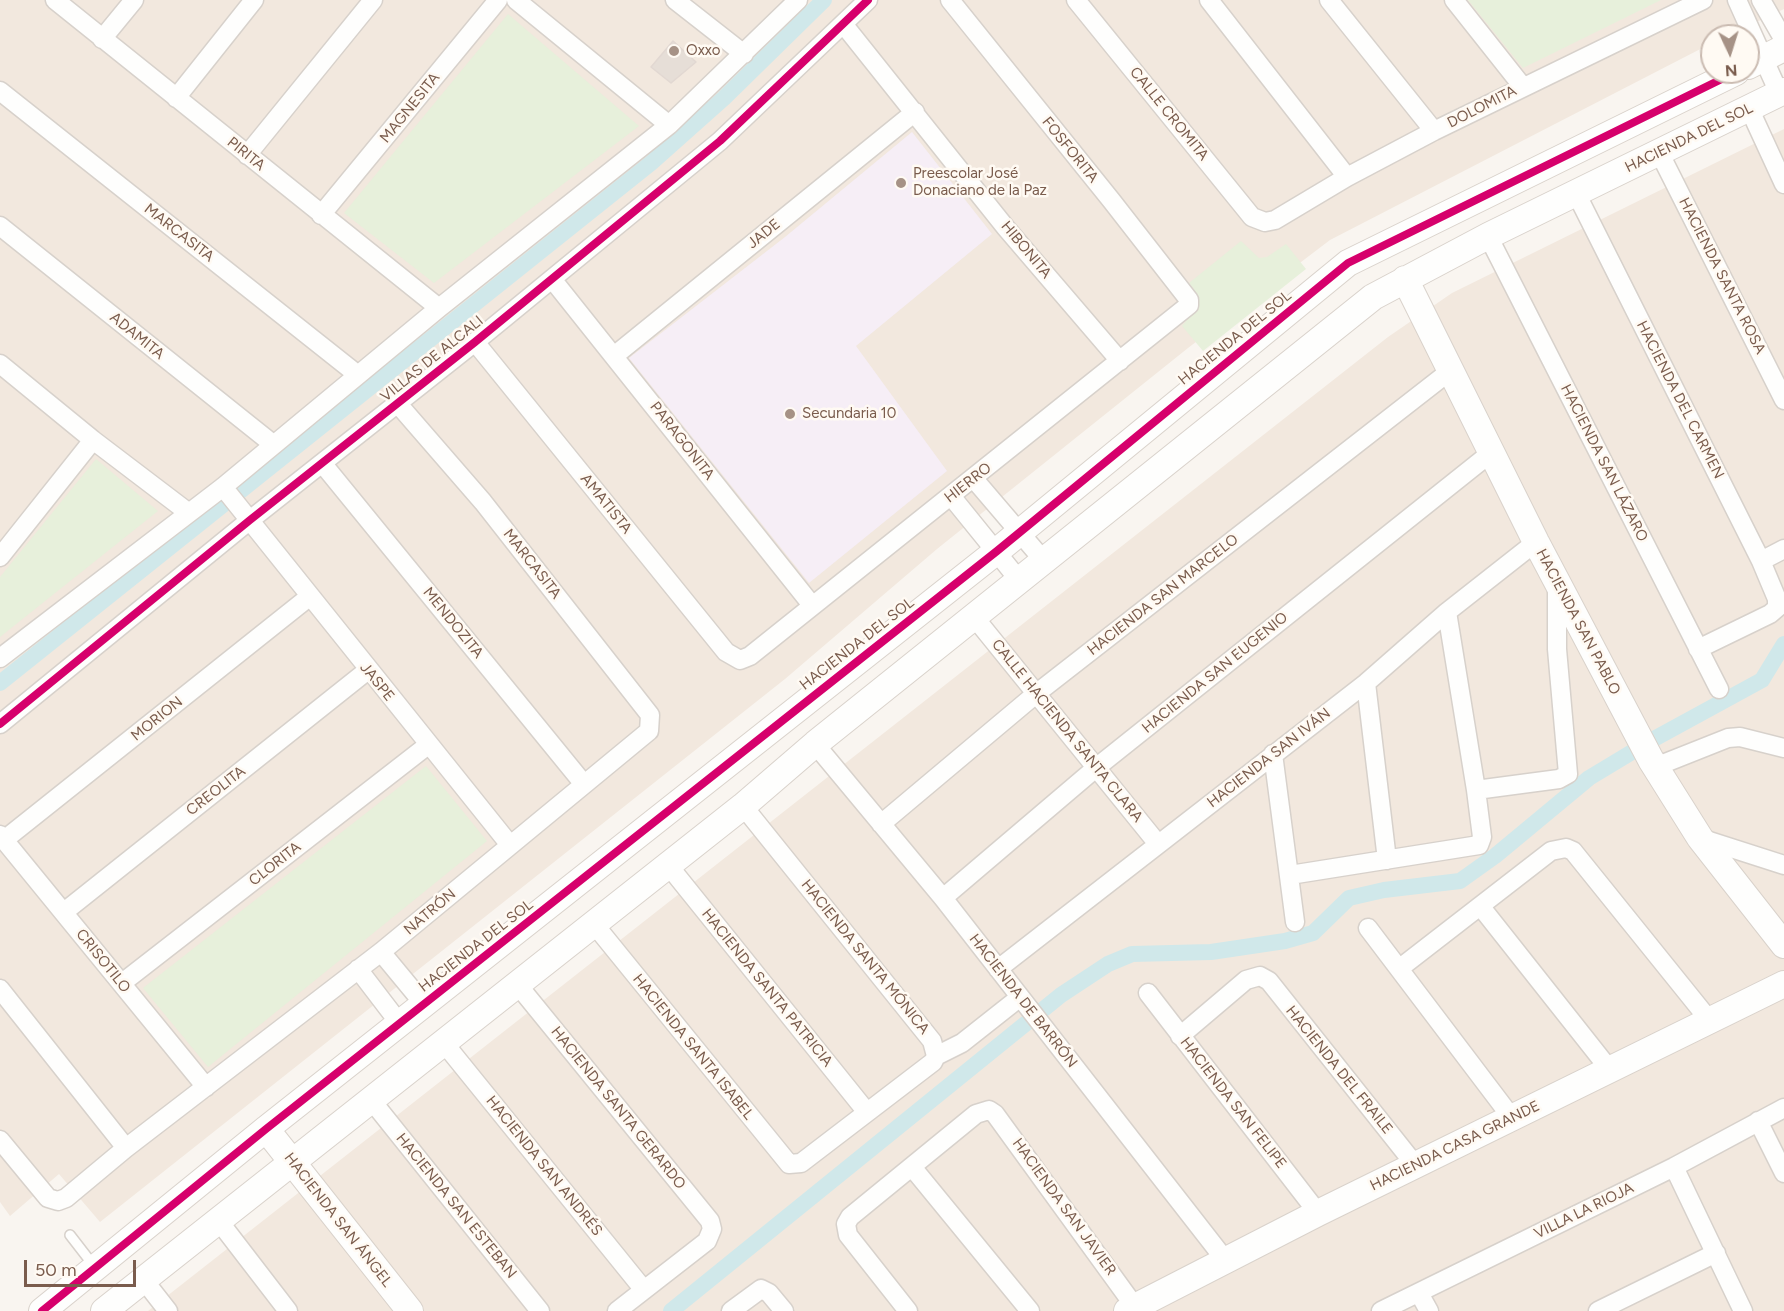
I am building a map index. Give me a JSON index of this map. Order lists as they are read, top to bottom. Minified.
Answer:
{"streets":{"street":["DOLOMITA","MAGNESITA","CALLE CROMITA","HACIENDA DEL SOL","FOSFORITA","PIRITA","MARCASITA","JADE","HIBONITA","HACIENDA SANTA ROSA","ADAMITA","VILLAS DE ALCALI","HACIENDA DEL CARMEN","PARAGONITA","HACIENDA SAN LÁZARO","HIERRO","AMATISTA","HACIENDA SAN MARCELO","HACIENDA SAN PABLO","MENDOZITA","HACIENDA SAN EUGENIO","JASPE","MORION","CALLE HACIENDA SANTA CLARA","HACIENDA SAN IVÁN","CREOLITA","CLORITA","NATRÓN","HACIENDA SANTA MÓNICA","CRISOTILO","HACIENDA SANTA PATRICIA","HACIENDA DE BARRÓN","HACIENDA SANTA ISABEL","HACIENDA DEL FRAILE","HACIENDA SAN FELIPE","HACIENDA SANTA GERARDO","HACIENDA CASA GRANDE","HACIENDA SAN ANDRÉS","HACIENDA SAN ESTEBAN","HACIENDA SAN JAVIER","VILLA LA RIOJA","HACIENDA SAN ÁNGEL"]},"crossings":[["DOLOMITA","CALLE CROMITA"],["MAGNESITA","PIRITA"],["HACIENDA DEL SOL","HACIENDA SANTA ROSA"],["HACIENDA DEL SOL","HACIENDA DEL CARMEN"],["HACIENDA DEL SOL","HACIENDA SAN LÁZARO"],["HACIENDA DEL SOL","HACIENDA SAN PABLO"],["HACIENDA DEL SOL","CALLE HACIENDA SANTA CLARA"],["HACIENDA DEL SOL","HACIENDA SANTA MÓNICA"],["HACIENDA DEL SOL","HACIENDA SANTA PATRICIA"],["HACIENDA DEL SOL","HACIENDA DE BARRÓN"],["HACIENDA DEL SOL","HACIENDA SANTA ISABEL"],["HACIENDA DEL SOL","HACIENDA SANTA GERARDO"],["HACIENDA DEL SOL","HACIENDA SAN ANDRÉS"],["HACIENDA DEL SOL","HACIENDA SAN ESTEBAN"],["HACIENDA DEL SOL","HACIENDA SAN ÁNGEL"],["FOSFORITA","HIERRO"],["MARCASITA","VILLAS DE ALCALI"],["MARCASITA","NATRÓN"],["JADE","HIBONITA"],["JADE","PARAGONITA"],["HIBONITA","VILLAS DE ALCALI"],["HIBONITA","HIERRO"],["VILLAS DE ALCALI","PARAGONITA"],["VILLAS DE ALCALI","AMATISTA"],["VILLAS DE ALCALI","MENDOZITA"],["VILLAS DE ALCALI","JASPE"],["HACIENDA DEL CARMEN","HACIENDA SAN LÁZARO"],["PARAGONITA","HIERRO"],["HIERRO","AMATISTA"],["HACIENDA SAN MARCELO","HACIENDA SAN PABLO"],["HACIENDA SAN MARCELO","CALLE HACIENDA SANTA CLARA"],["HACIENDA SAN MARCELO","HACIENDA DE BARRÓN"],["HACIENDA SAN PABLO","HACIENDA SAN EUGENIO"],["HACIENDA SAN PABLO","HACIENDA SAN IVÁN"],["MENDOZITA","NATRÓN"],["HACIENDA SAN EUGENIO","CALLE HACIENDA SANTA CLARA"],["HACIENDA SAN EUGENIO","HACIENDA DE BARRÓN"],["JASPE","MORION"],["JASPE","CREOLITA"],["JASPE","CLORITA"],["JASPE","NATRÓN"],["MORION","CRISOTILO"],["CALLE HACIENDA SANTA CLARA","HACIENDA SAN IVÁN"],["HACIENDA SAN IVÁN","HACIENDA DE BARRÓN"],["CREOLITA","CRISOTILO"],["CLORITA","CRISOTILO"],["NATRÓN","CRISOTILO"],["HACIENDA SANTA PATRICIA","HACIENDA SANTA ISABEL"],["HACIENDA DE BARRÓN","HACIENDA CASA GRANDE"],["HACIENDA DEL FRAILE","HACIENDA SAN FELIPE"],["HACIENDA DEL FRAILE","HACIENDA CASA GRANDE"],["HACIENDA SAN FELIPE","HACIENDA CASA GRANDE"],["HACIENDA SANTA GERARDO","HACIENDA SAN ANDRÉS"],["HACIENDA CASA GRANDE","HACIENDA SAN JAVIER"]],"places":["Oxxo","Preescolar José Donaciano de la Paz","Secundaria 10"],"scale_bar":"50 m","north":"bottom"}
